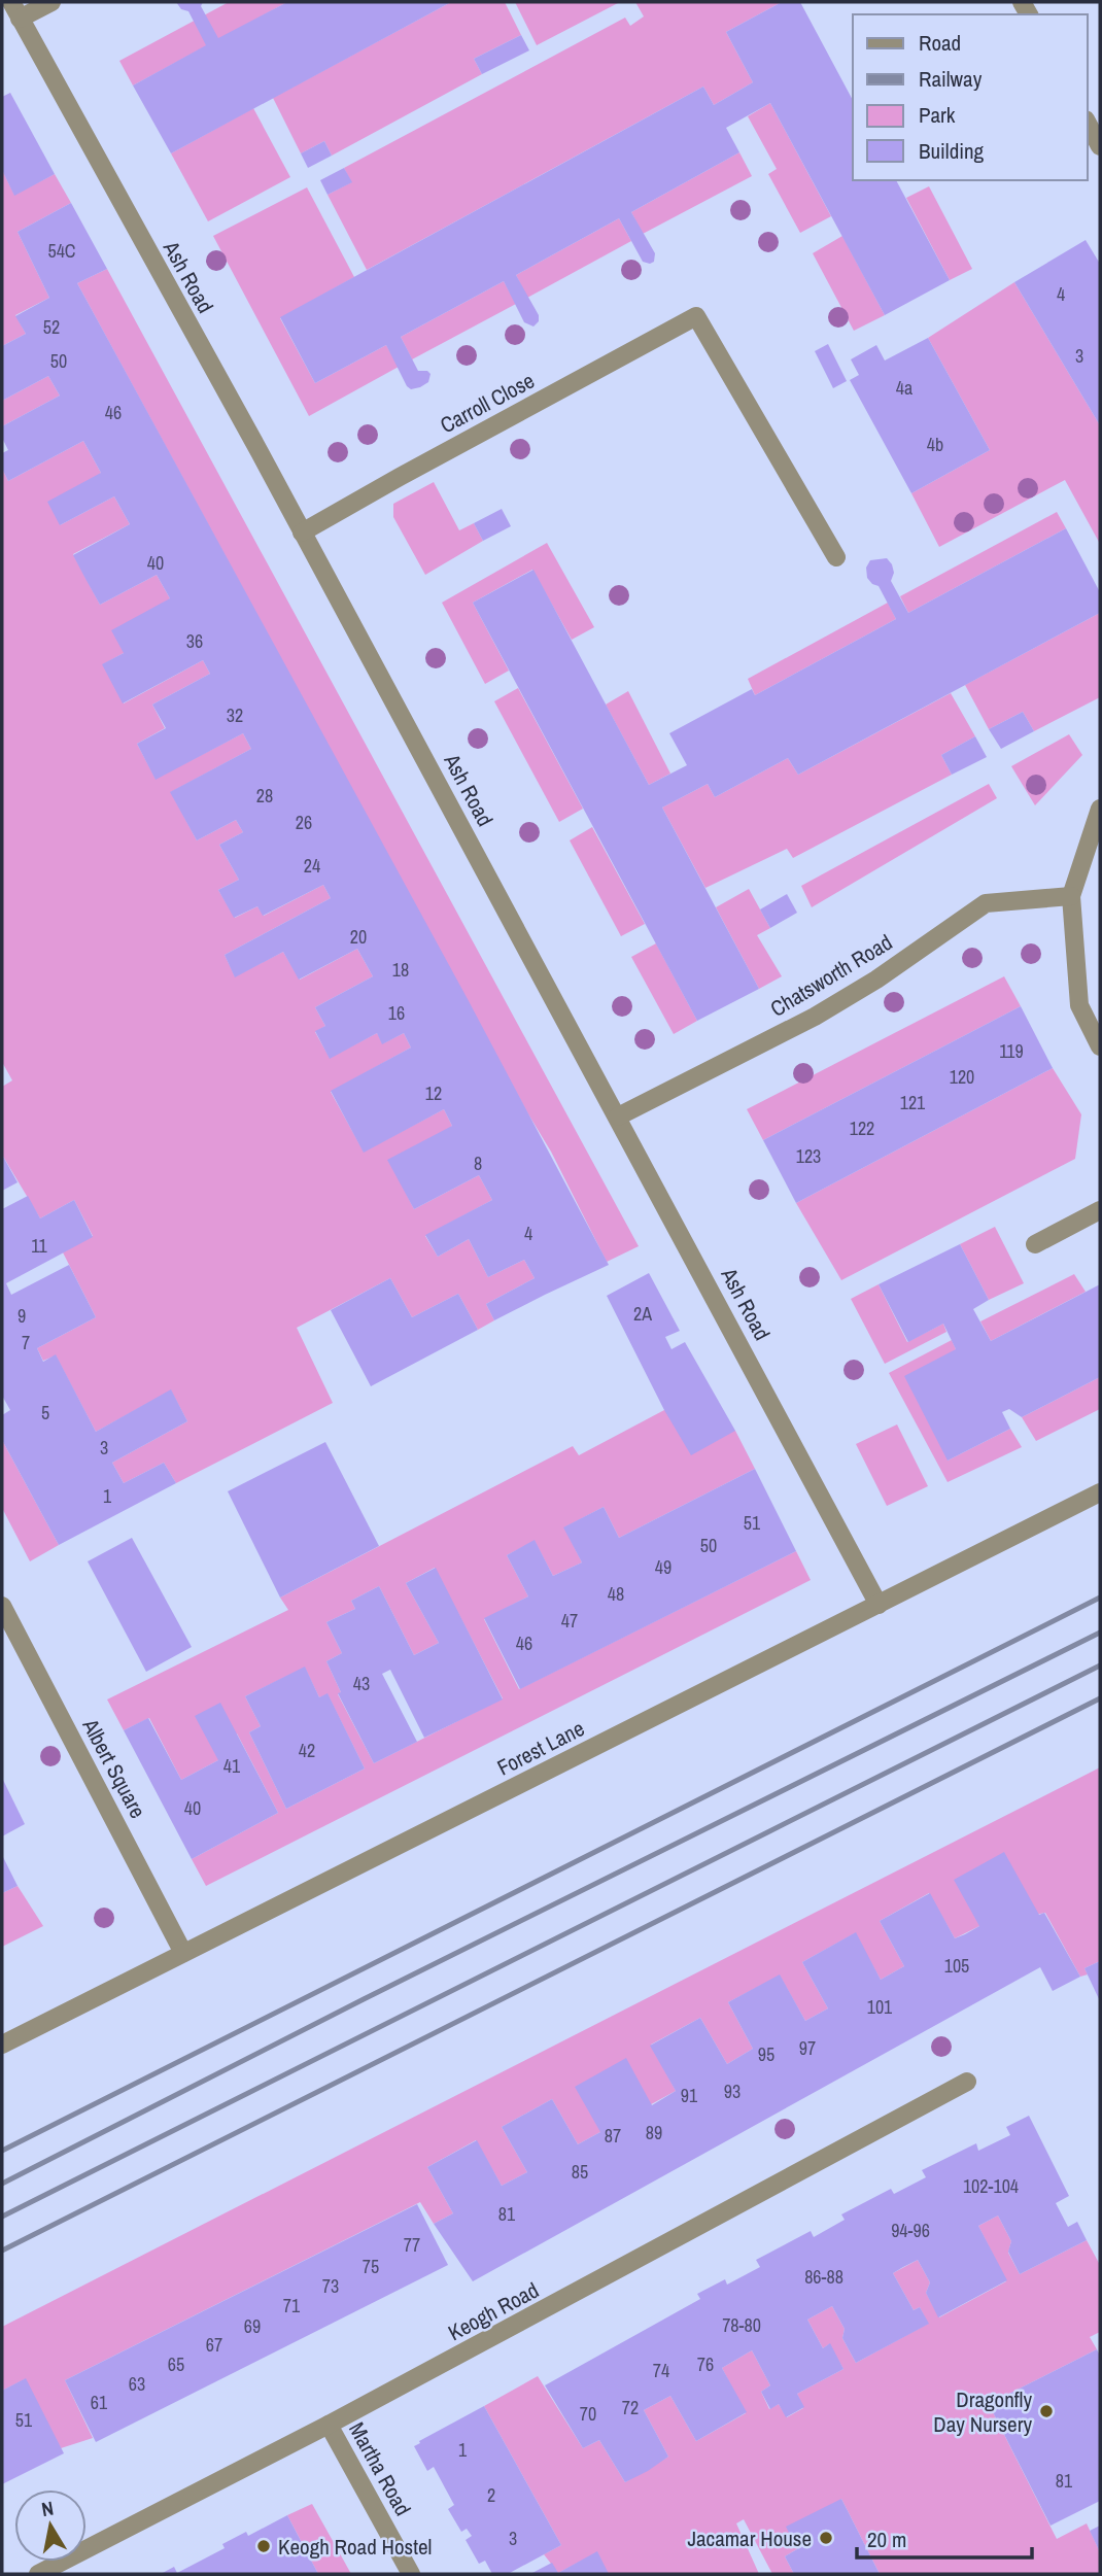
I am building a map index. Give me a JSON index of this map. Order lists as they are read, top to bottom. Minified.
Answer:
{"streets":{"street":["Ash Road","Carroll Close","Chatsworth Road","Forest Lane","Albert Square","Keogh Road","Martha Road"]},"crossings":[["Ash Road","Carroll Close"],["Ash Road","Chatsworth Road"],["Ash Road","Forest Lane"],["Forest Lane","Albert Square"],["Keogh Road","Martha Road"]],"places":["Dragonfly Day Nursery","Jacamar House","Keogh Road Hostel"],"house_numbers":["54C","4","52","3","50","4a","46","4b","40","36","32","28","26","24","20","18","16","119","120","12","121","122","123","8","4","11","2A","9","7","5","3","1","51","50","49","48","47","46","43","42","41","40","105","101","97","95","93","91","89","87","85","102-104","81","94-96","77","75","86-88","73","71","78-80","69","67","65","76","74","63","61","72","70","51","1","81","2","3"],"legend":["Road","Railway","Park","Building"],"scale_bar":"20 m","north":"top"}
